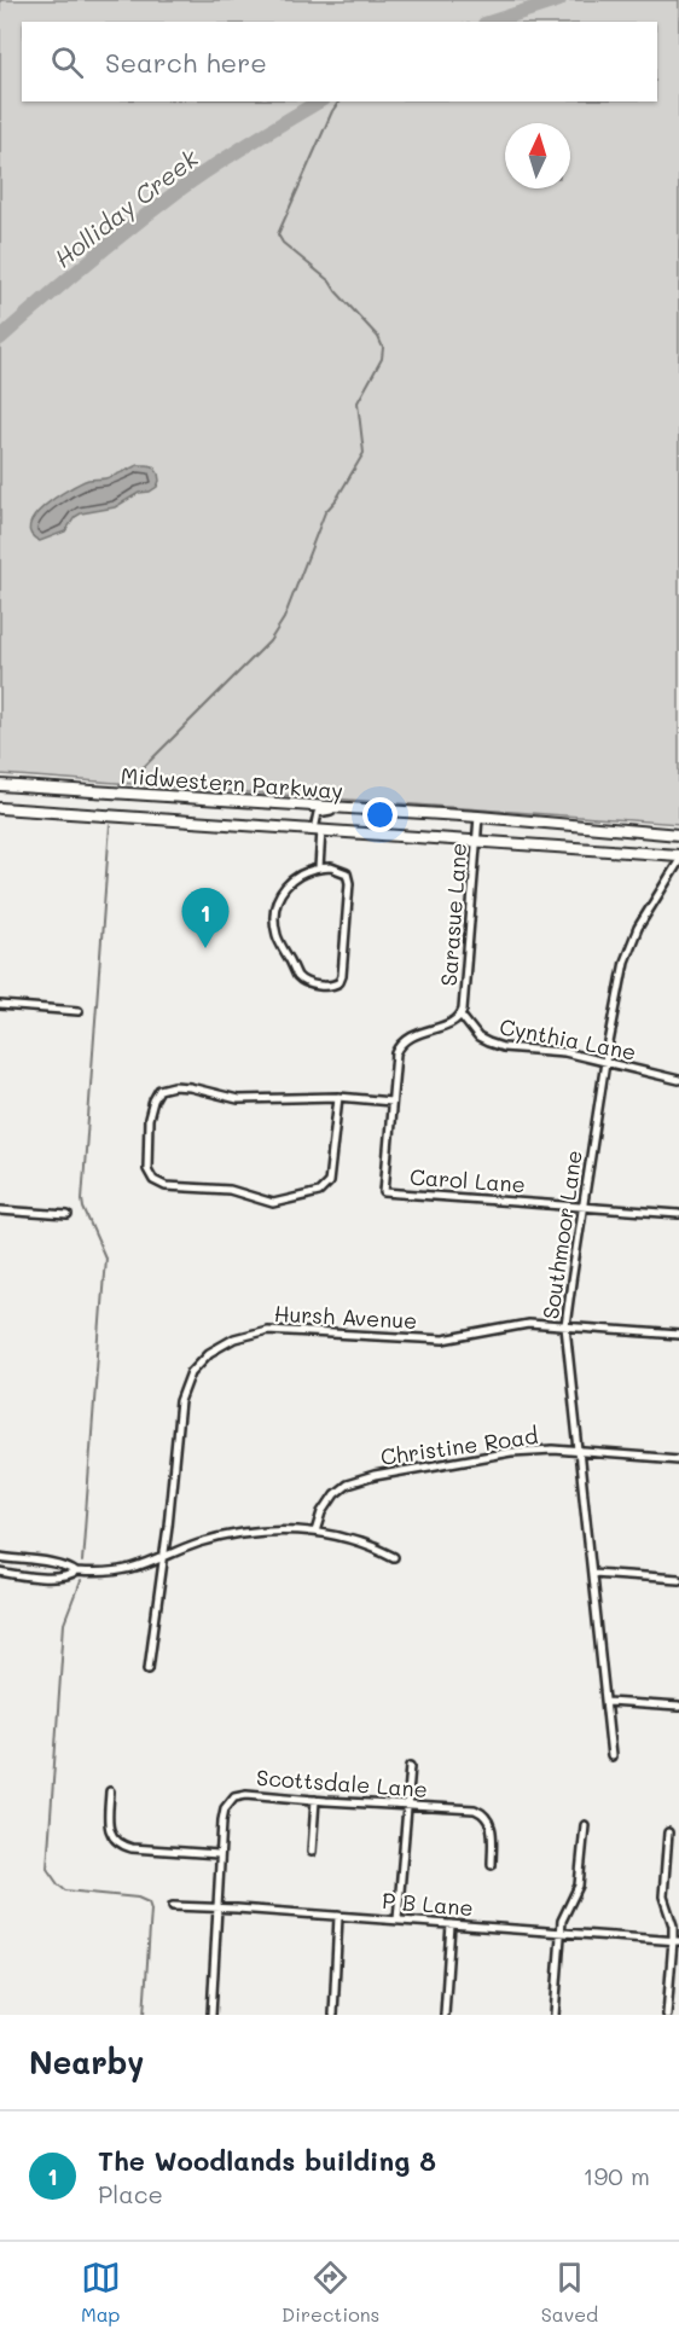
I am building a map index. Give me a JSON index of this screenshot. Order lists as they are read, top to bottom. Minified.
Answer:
{"streets":{"main road":["Midwestern Parkway"],"street":["Sarasue Lane","Cynthia Lane","Carol Lane","Southmoor Lane","Hursh Avenue","Christine Road","Scottsdale Lane","P B Lane"]},"crossings":[["Midwestern Parkway","Sarasue Lane"],["Sarasue Lane","Cynthia Lane"],["Sarasue Lane","Carol Lane"],["Cynthia Lane","Southmoor Lane"],["Carol Lane","Southmoor Lane"],["Southmoor Lane","Hursh Avenue"],["Southmoor Lane","Christine Road"],["Scottsdale Lane","P B Lane"]],"water":["Holliday Creek"],"north":"top","page":{"search":"Search here","pins":"1","heading":"Nearby","list":[{"mark":"1","name":"The Woodlands building 8","note":"Place","value":"190 m"}],"nav":["Map","Directions","Saved"]}}
